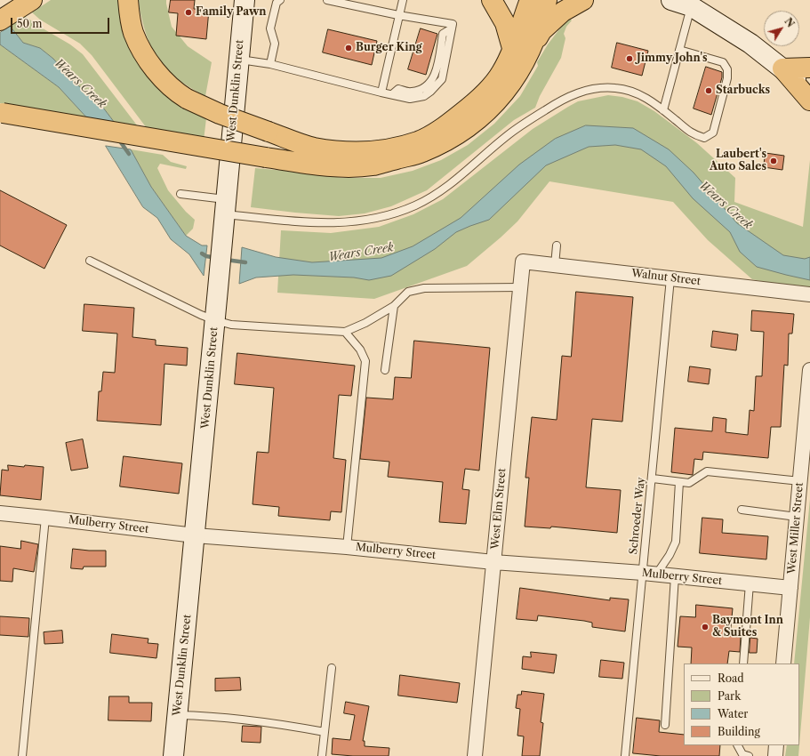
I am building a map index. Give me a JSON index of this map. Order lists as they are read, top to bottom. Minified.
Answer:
{"streets":{"main road":["West Dunklin Street"],"street":["Walnut Street","West Elm Street","Mulberry Street","West Miller Street"],"lane":["Schroeder Way"]},"crossings":[["West Dunklin Street","Mulberry Street"],["Walnut Street","West Elm Street"],["Walnut Street","Schroeder Way"],["West Elm Street","Mulberry Street"],["Schroeder Way","Mulberry Street"],["Mulberry Street","West Miller Street"]],"water":["Wears Creek"],"places":["Family Pawn","Burger King","Jimmy John's","Starbucks","Laubert's Auto Sales","Baymont Inn & Suites"],"legend":["Road","Park","Water","Building"],"scale_bar":"50 m","north":"top right"}
